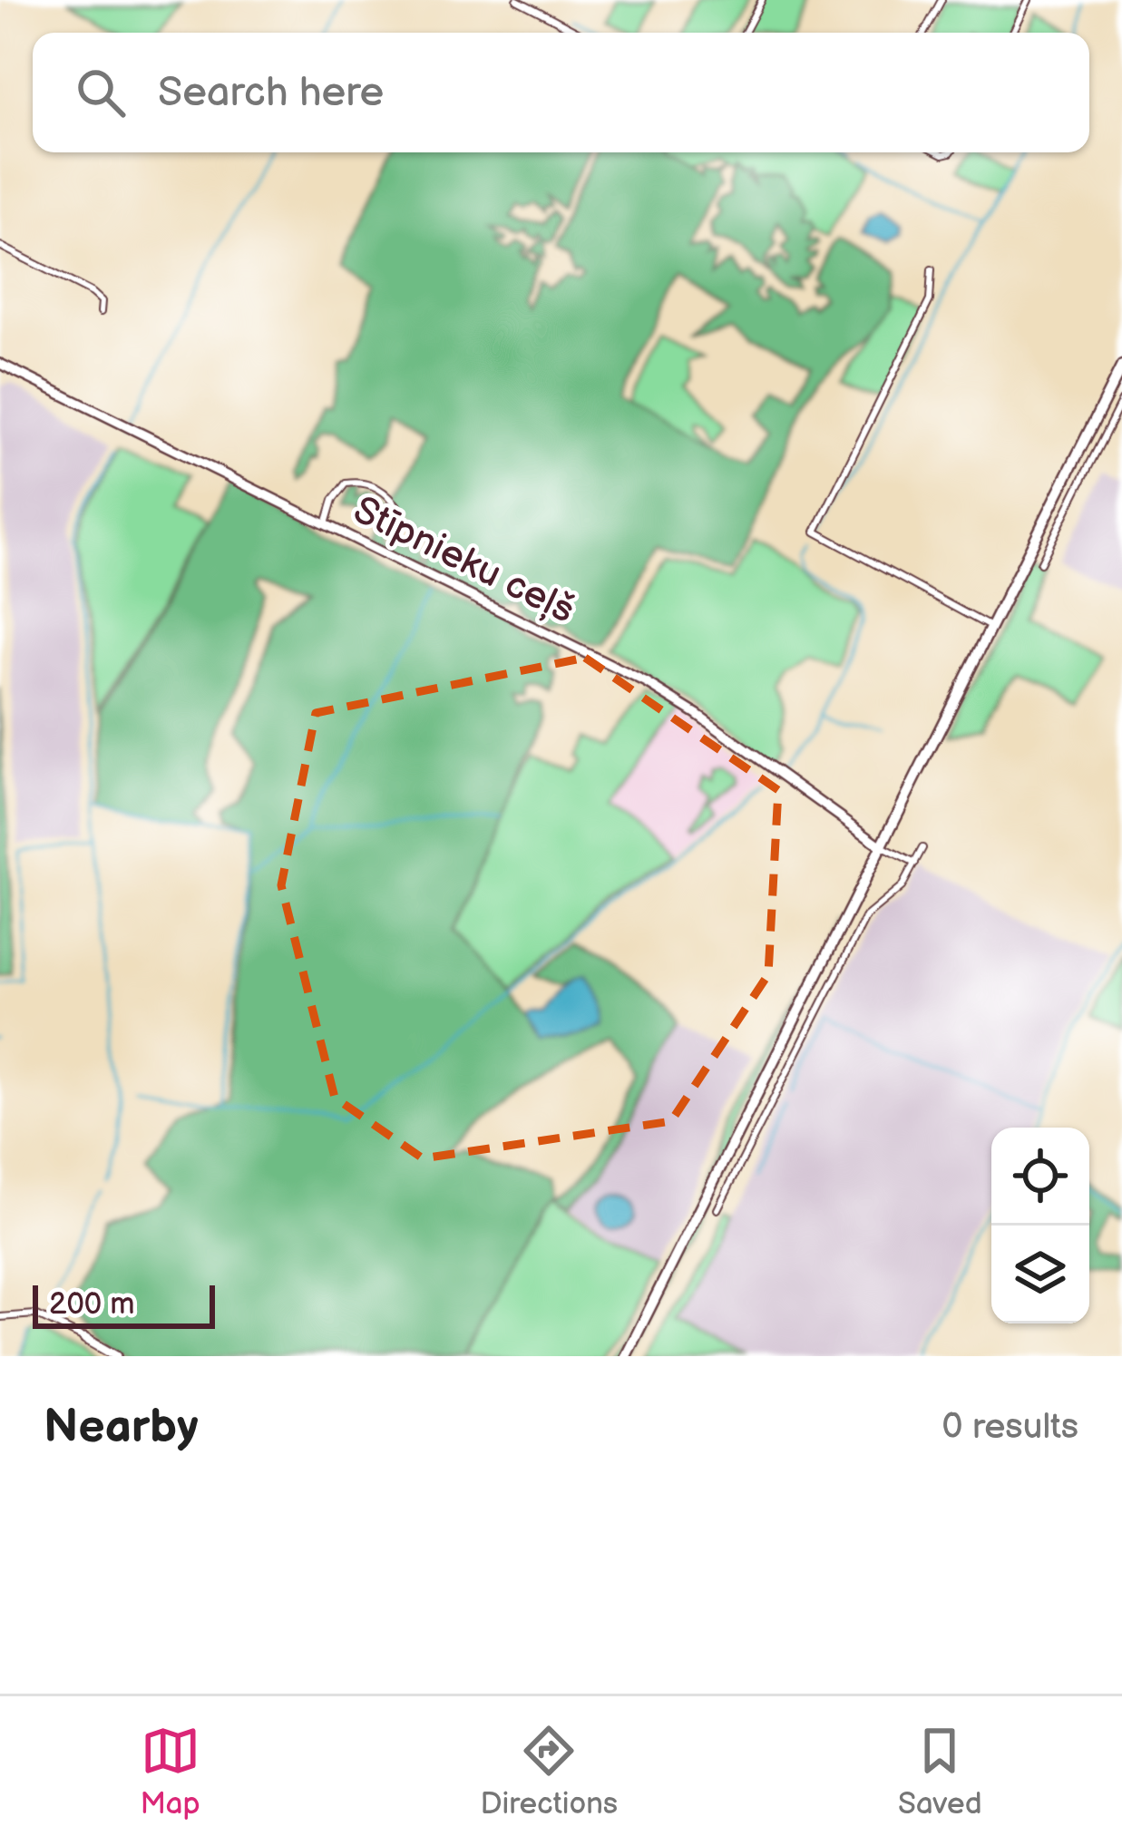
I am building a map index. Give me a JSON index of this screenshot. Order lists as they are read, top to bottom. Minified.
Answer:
{"streets":{"main road":["Stīpnieku ceļš"]},"scale_bar":"200 m","page":{"search":"Search here","scale":"200 m","heading":["Nearby","0 results"],"nav":["Map","Directions","Saved"]}}
